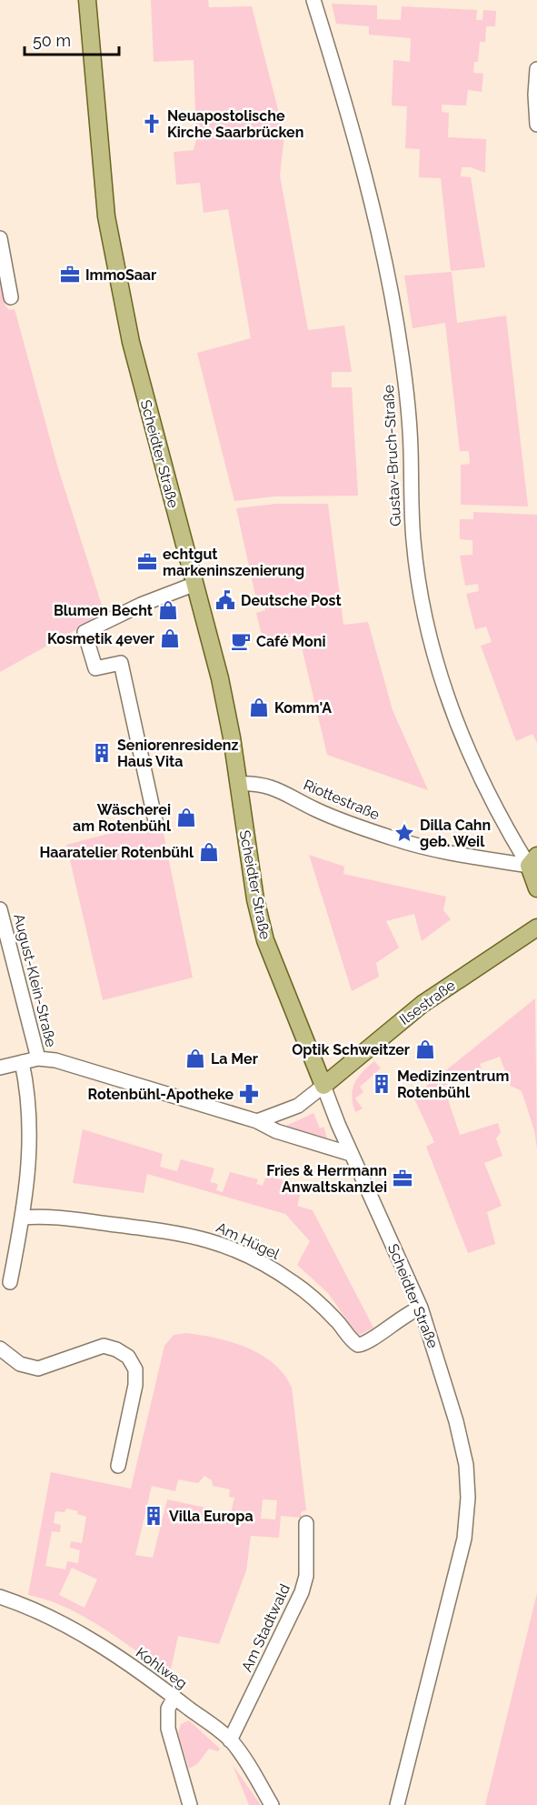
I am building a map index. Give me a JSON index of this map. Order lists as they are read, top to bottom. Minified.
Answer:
{"streets":{"main road":["Scheidter Straße","Ilsestraße"],"street":["Gustav-Bruch-Straße","Riottestraße","August-Klein-Straße","Am Hügel","Am Stadtwald","Kohlweg"]},"crossings":[["Scheidter Straße","Riottestraße"],["Scheidter Straße","Ilsestraße"],["Scheidter Straße","Am Hügel"],["Gustav-Bruch-Straße","Riottestraße"],["Am Stadtwald","Kohlweg"]],"places":{"church":["Neuapostolische Kirche Saarbrücken"],"office":["ImmoSaar","echtgut markeninszenierung","Fries & Herrmann Anwaltskanzlei"],"public building":["Deutsche Post"],"shop":["Blumen Becht","Kosmetik 4ever","Komm'A","Wäscherei am Rotenbühl","Haaratelier Rotenbühl","Optik Schweitzer","La Mer"],"cafe":["Café Moni"],"building":["Seniorenresidenz Haus Vita","Medizinzentrum Rotenbühl","Villa Europa"],"place":["Dilla Cahn geb. Weil"],"pharmacy":["Rotenbühl-Apotheke"]},"scale_bar":"50 m"}
